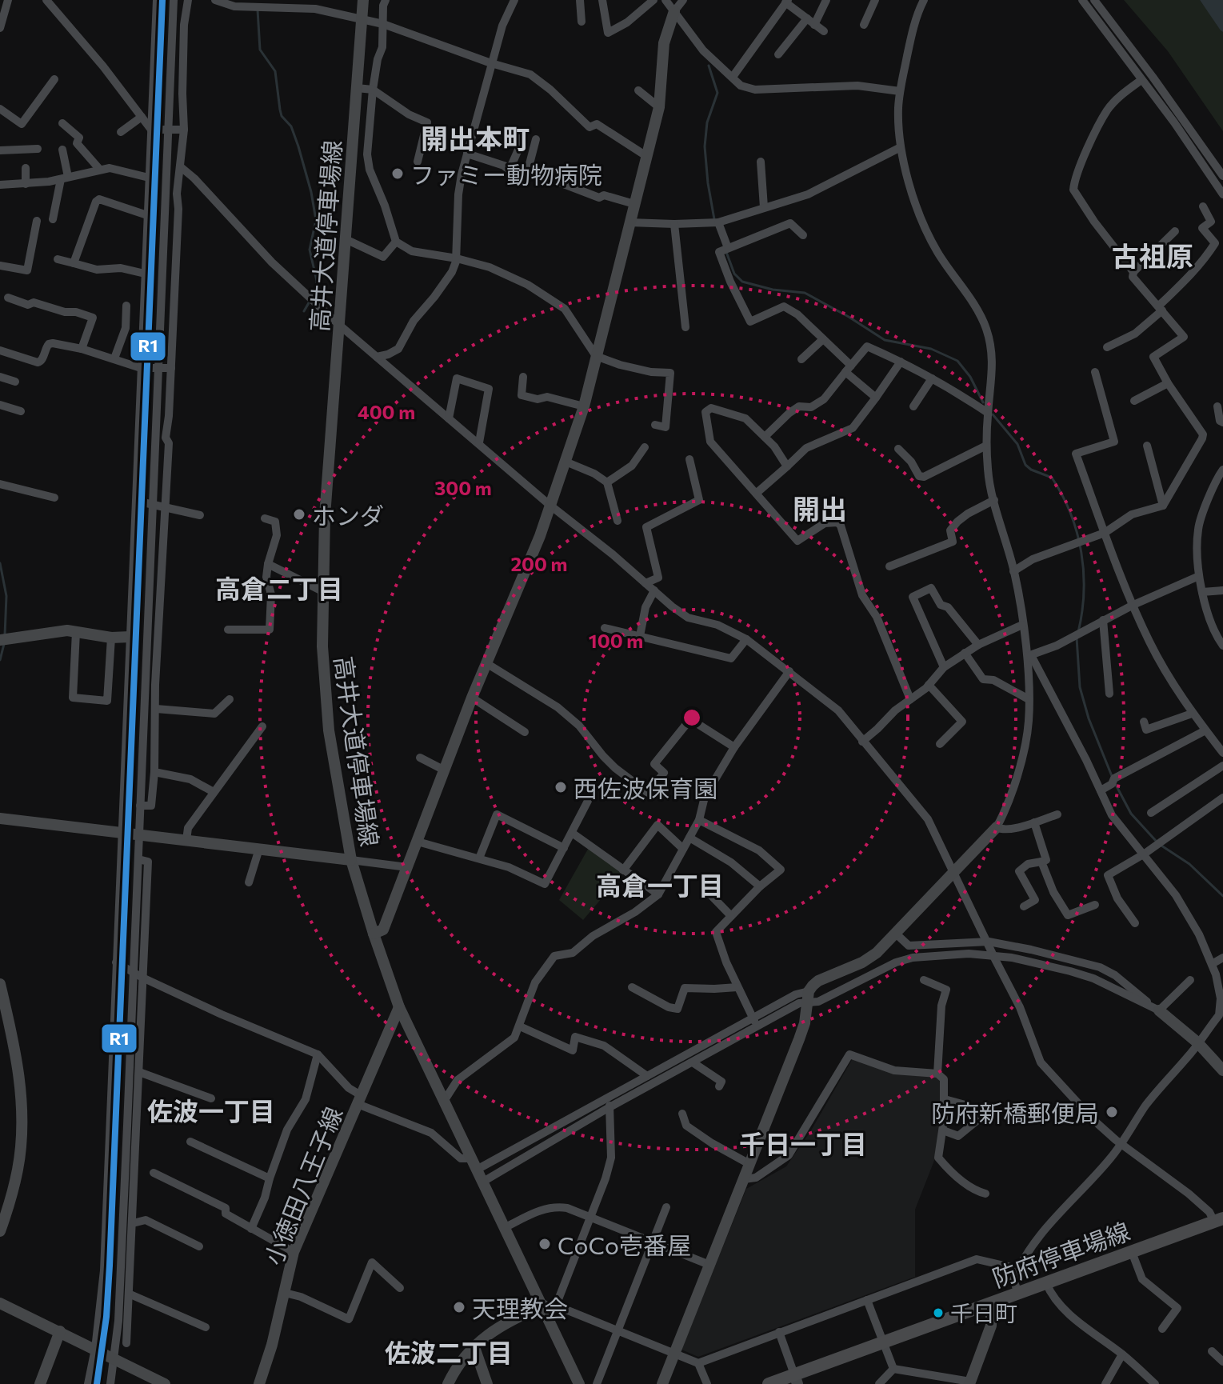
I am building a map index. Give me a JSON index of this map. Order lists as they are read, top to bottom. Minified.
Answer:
{"streets":{"main road":["防府停車場線"],"street":["高井大道停車場線","小徳田八王子線"]},"crossings":[["高井大道停車場線","小徳田八王子線"]],"districts":["開出本町","古祖原","開出","高倉二丁目","高倉一丁目","佐波一丁目","千日一丁目","佐波二丁目"],"places":["ファミー動物病院","ホンダ","西佐波保育園","防府新橋郵便局","CoCo壱番屋","天理教会","千日町"],"lines":["transit line R1"],"rings":["400 m","300 m","200 m","100 m"]}
